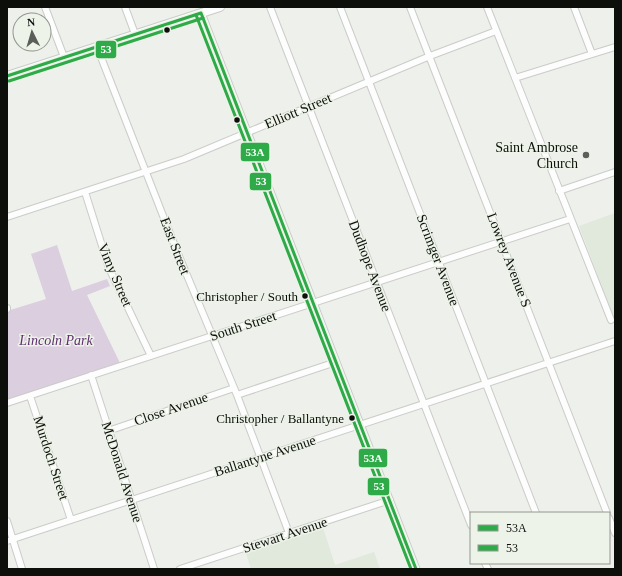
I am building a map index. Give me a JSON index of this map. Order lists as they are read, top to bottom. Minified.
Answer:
{"streets":{"street":["Elliott Street","East Street","Scrimger Avenue","Lowrey Avenue S","Dudhope Avenue","Vimy Street","South Street","Close Avenue","Ballantyne Avenue","Murdoch Street","McDonald Avenue","Stewart Avenue"]},"crossings":[["Elliott Street","East Street"],["Elliott Street","Scrimger Avenue"],["Elliott Street","Lowrey Avenue S"],["Elliott Street","Dudhope Avenue"],["Elliott Street","Vimy Street"],["East Street","South Street"],["East Street","Close Avenue"],["East Street","Ballantyne Avenue"],["East Street","Stewart Avenue"],["Scrimger Avenue","South Street"],["Scrimger Avenue","Ballantyne Avenue"],["Lowrey Avenue S","South Street"],["Lowrey Avenue S","Ballantyne Avenue"],["Dudhope Avenue","South Street"],["Dudhope Avenue","Ballantyne Avenue"],["Vimy Street","South Street"],["South Street","Murdoch Street"],["South Street","McDonald Avenue"],["Close Avenue","McDonald Avenue"],["Ballantyne Avenue","Murdoch Street"],["Ballantyne Avenue","McDonald Avenue"]],"parks":["Lincoln Park"],"places":["Saint Ambrose Church","Christopher / South","Christopher / Ballantyne"],"lines":["transit line 53A","transit line 53"],"legend":["53A","53"],"north":"top"}
